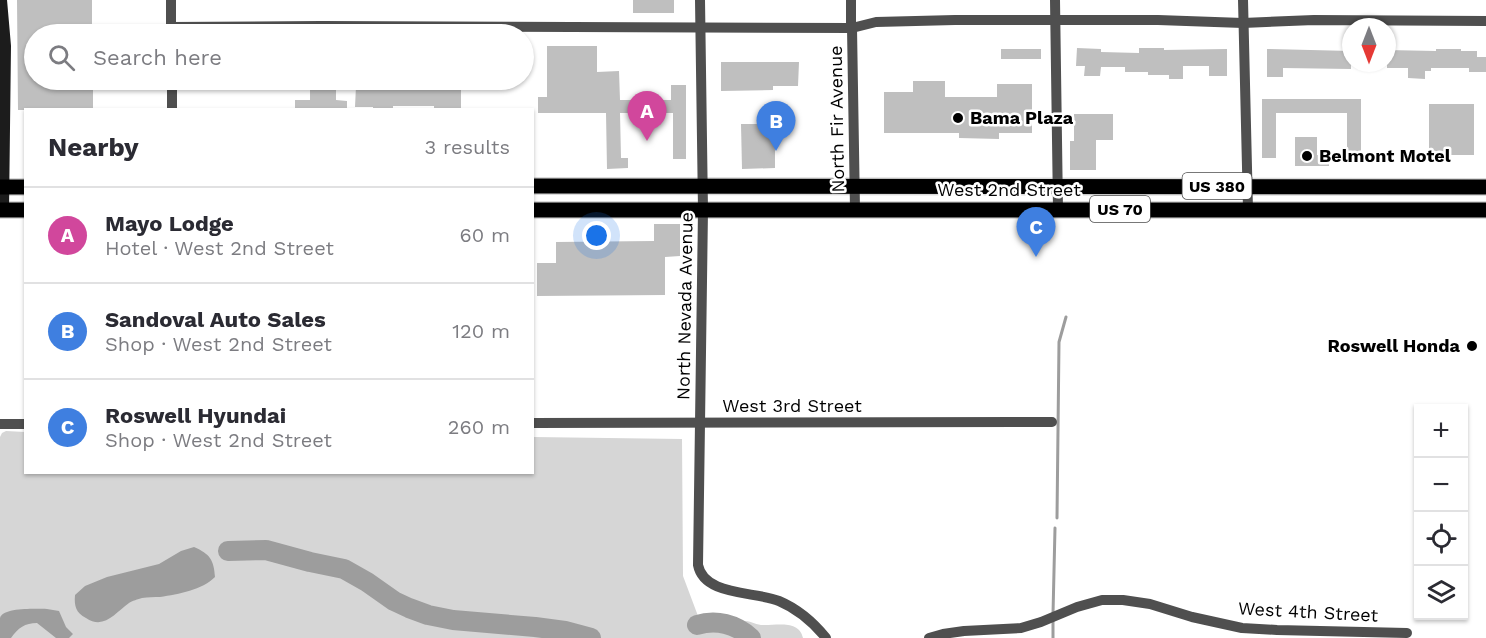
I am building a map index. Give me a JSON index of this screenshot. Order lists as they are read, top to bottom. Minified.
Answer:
{"streets":{"main road":["US 380","West 2nd Street","US 70"],"street":["North Fir Avenue","North Nevada Avenue","West 3rd Street","West 4th Street"]},"crossings":[["North Fir Avenue","West 2nd Street"],["West 2nd Street","North Nevada Avenue"],["North Nevada Avenue","West 3rd Street"]],"places":["Bama Plaza","Belmont Motel","Roswell Honda"],"north":"bottom","page":{"search":"Search here","pins":["A","B","C"],"heading":["Nearby","3 results"],"list":[{"mark":"A","name":"Mayo Lodge","note":"Hotel · West 2nd Street","value":"60 m"},{"mark":"B","name":"Sandoval Auto Sales","note":"Shop · West 2nd Street","value":"120 m"},{"mark":"C","name":"Roswell Hyundai","note":"Shop · West 2nd Street","value":"260 m"}],"map_buttons":["+","−"]}}
